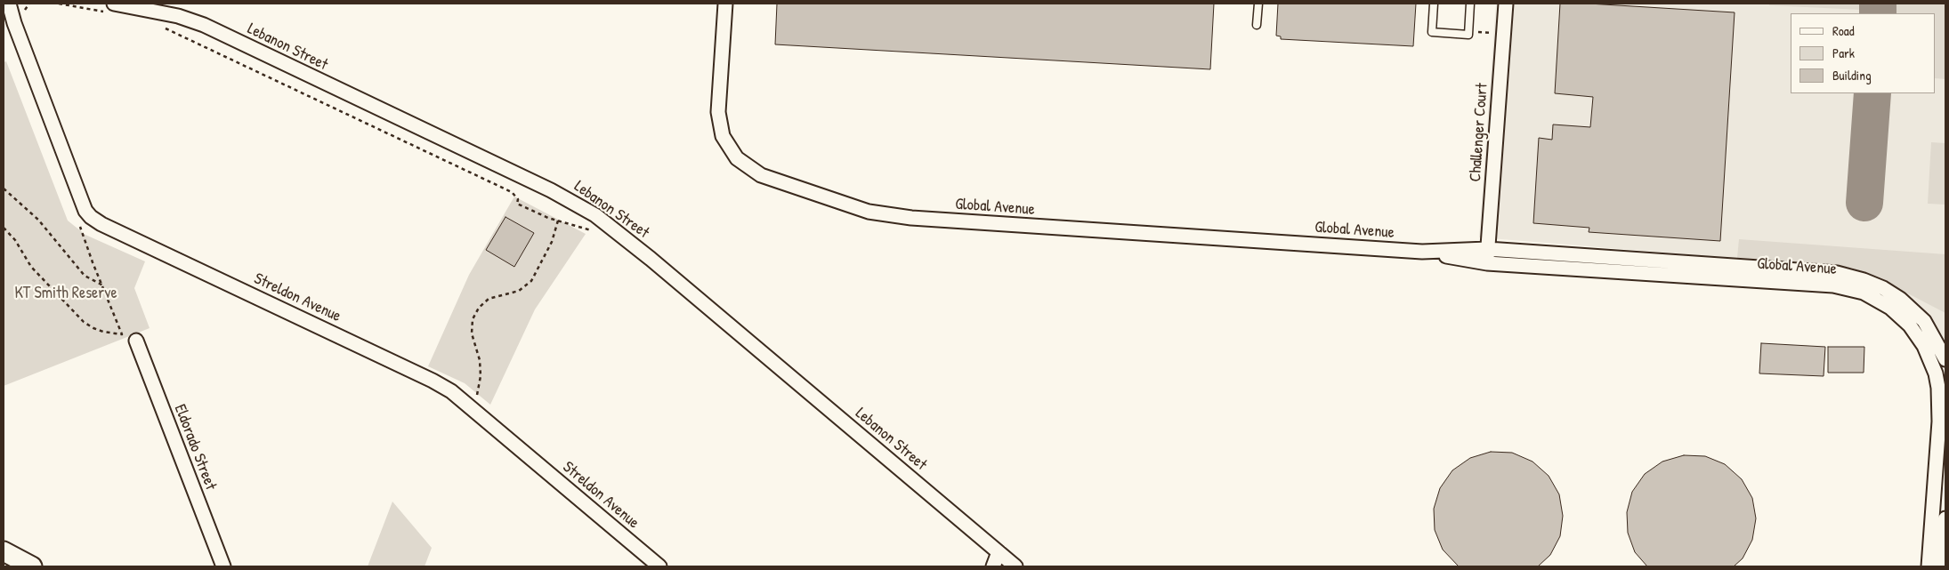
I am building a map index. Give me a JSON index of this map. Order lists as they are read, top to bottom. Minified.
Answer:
{"streets":{"street":["Lebanon Street","Challenger Court","Global Avenue","Streldon Avenue","Eldorado Street"]},"crossings":[["Challenger Court","Global Avenue"]],"parks":["KT Smith Reserve"],"legend":["Road","Park","Building"]}
